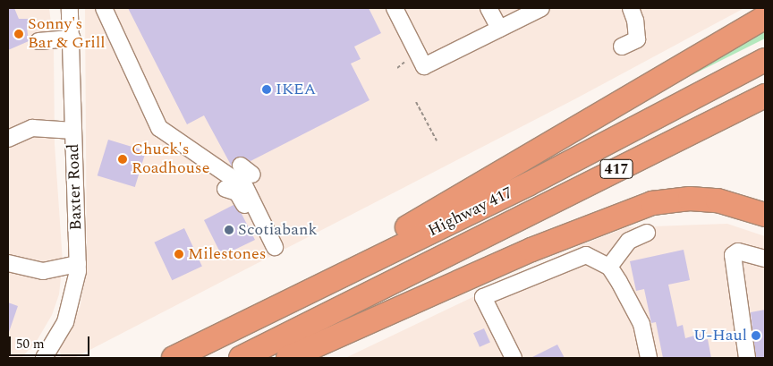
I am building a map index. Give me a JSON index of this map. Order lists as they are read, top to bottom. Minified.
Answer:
{"streets":{"highway":["417","Highway 417"],"street":["Baxter Road"]},"places":["Sonny's Bar & Grill","IKEA","Chuck's Roadhouse","Scotiabank","Milestones","U-Haul"],"scale_bar":"50 m"}
